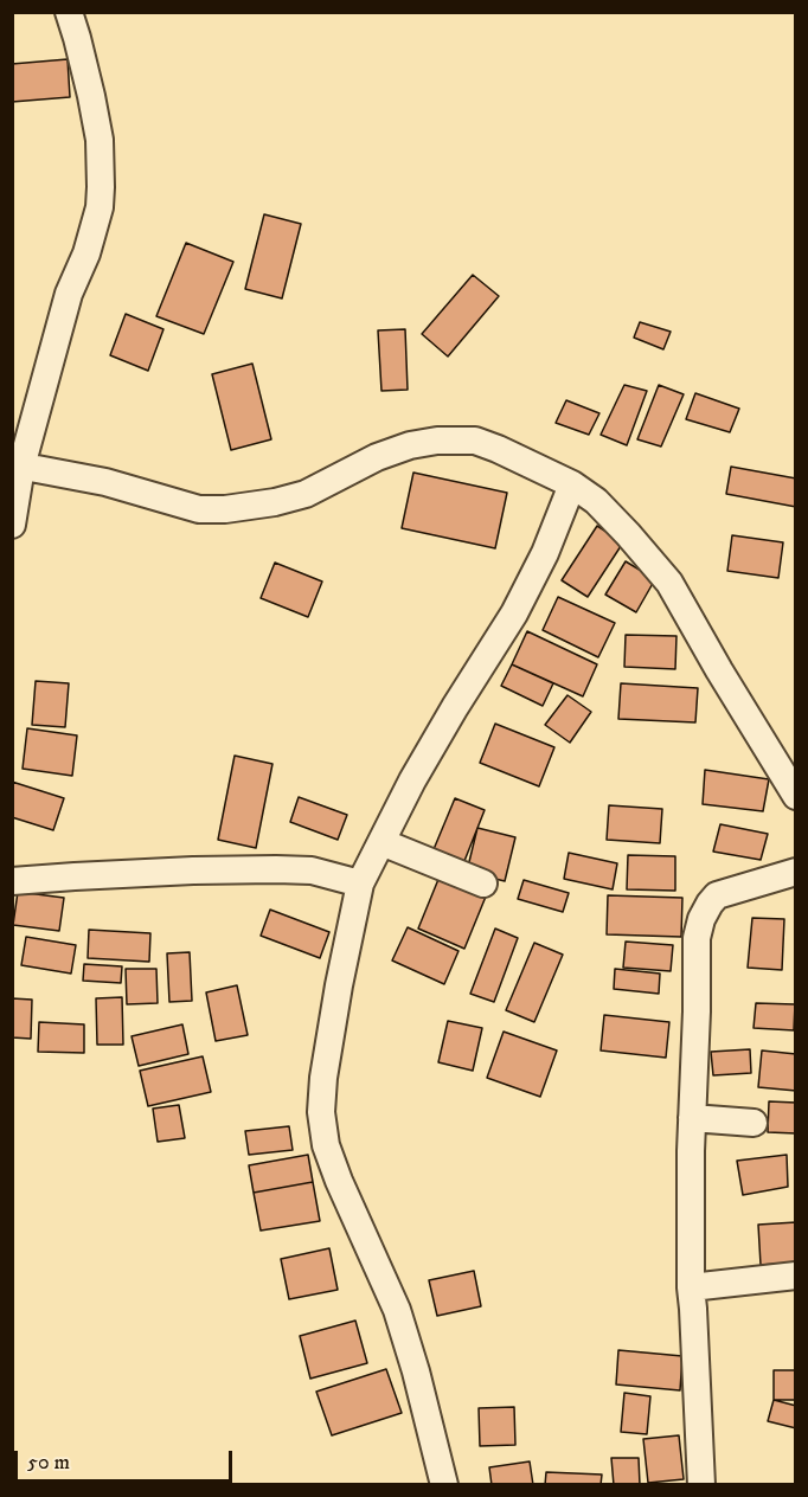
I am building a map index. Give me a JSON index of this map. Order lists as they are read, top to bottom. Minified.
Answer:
{"scale_bar":"50 m"}
